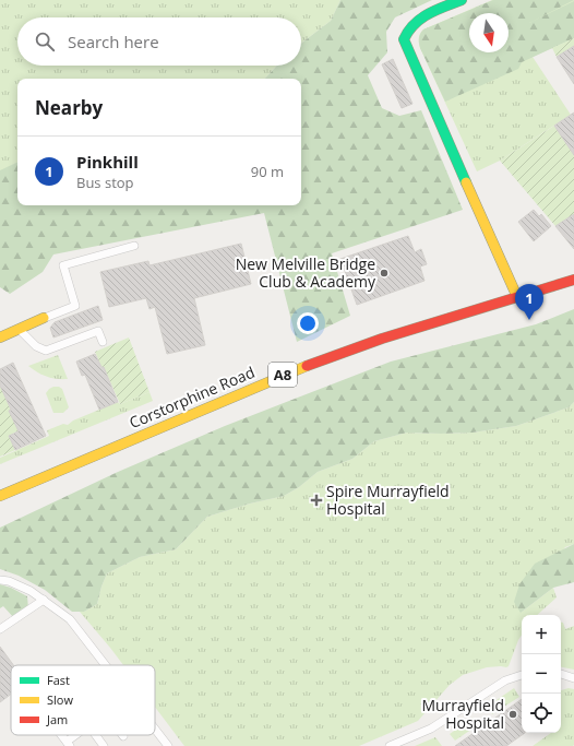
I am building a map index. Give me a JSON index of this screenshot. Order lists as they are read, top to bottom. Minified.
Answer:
{"streets":{"main road":["A8","Corstorphine Road"]},"places":{"other":["New Melville Bridge Club & Academy","Murrayfield Hospital"],"health":["Spire Murrayfield Hospital"]},"legend":["Fast","Slow","Jam"],"north":"bottom","page":{"search":"Search here","heading":"Nearby","list":[{"mark":"1","name":"Pinkhill","note":"Bus stop","value":"90 m"}],"pins":"1","map_buttons":["+","−"]}}
